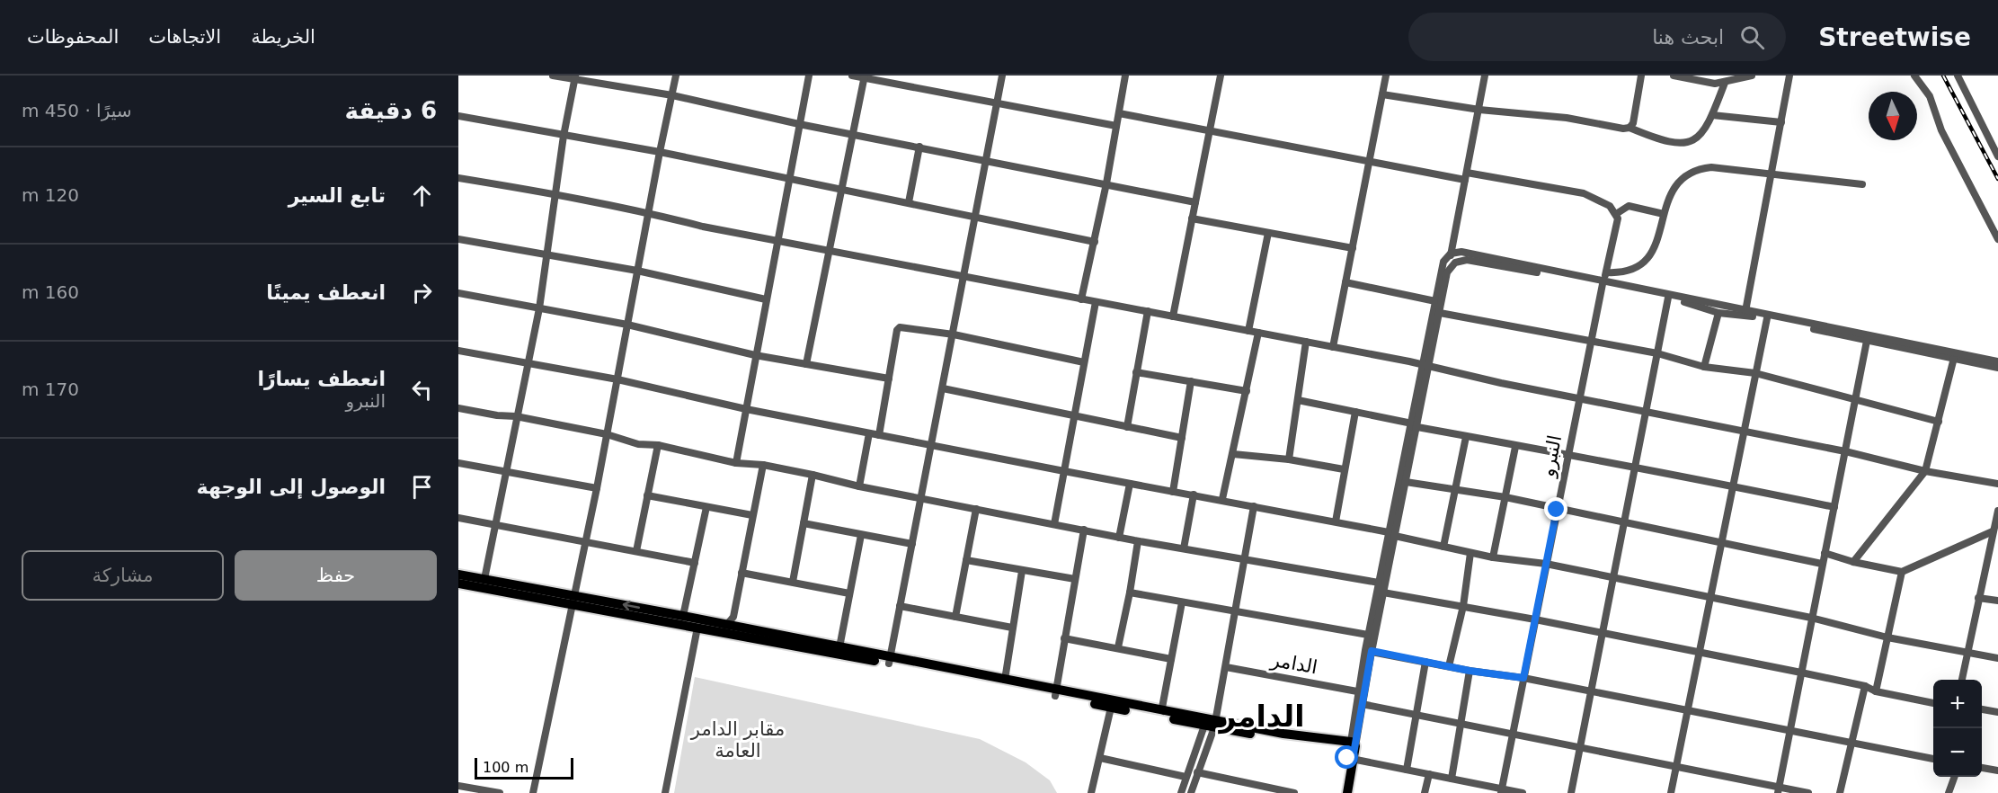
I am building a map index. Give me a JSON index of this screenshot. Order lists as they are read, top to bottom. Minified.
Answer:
{"streets":{"street":["النبرو","الدامر"]},"districts":["الدامر"],"parks":["مقابر الدامر العامة"],"scale_bar":"100 m","north":"bottom","page":{"header":"Streetwise","search":"ابحث هنا","nav":["الخريطة","الاتجاهات","المحفوظات"],"heading":["6 دقيقة","سيرًا · 450 m"],"list":[["تابع السير","120 m"],["انعطف يمينًا","160 m"],["انعطف يسارًا","النبرو","170 m"],"الوصول إلى الوجهة"],"buttons":["حفظ","مشاركة"],"map_buttons":["+","−"],"scale":"100 m"}}
